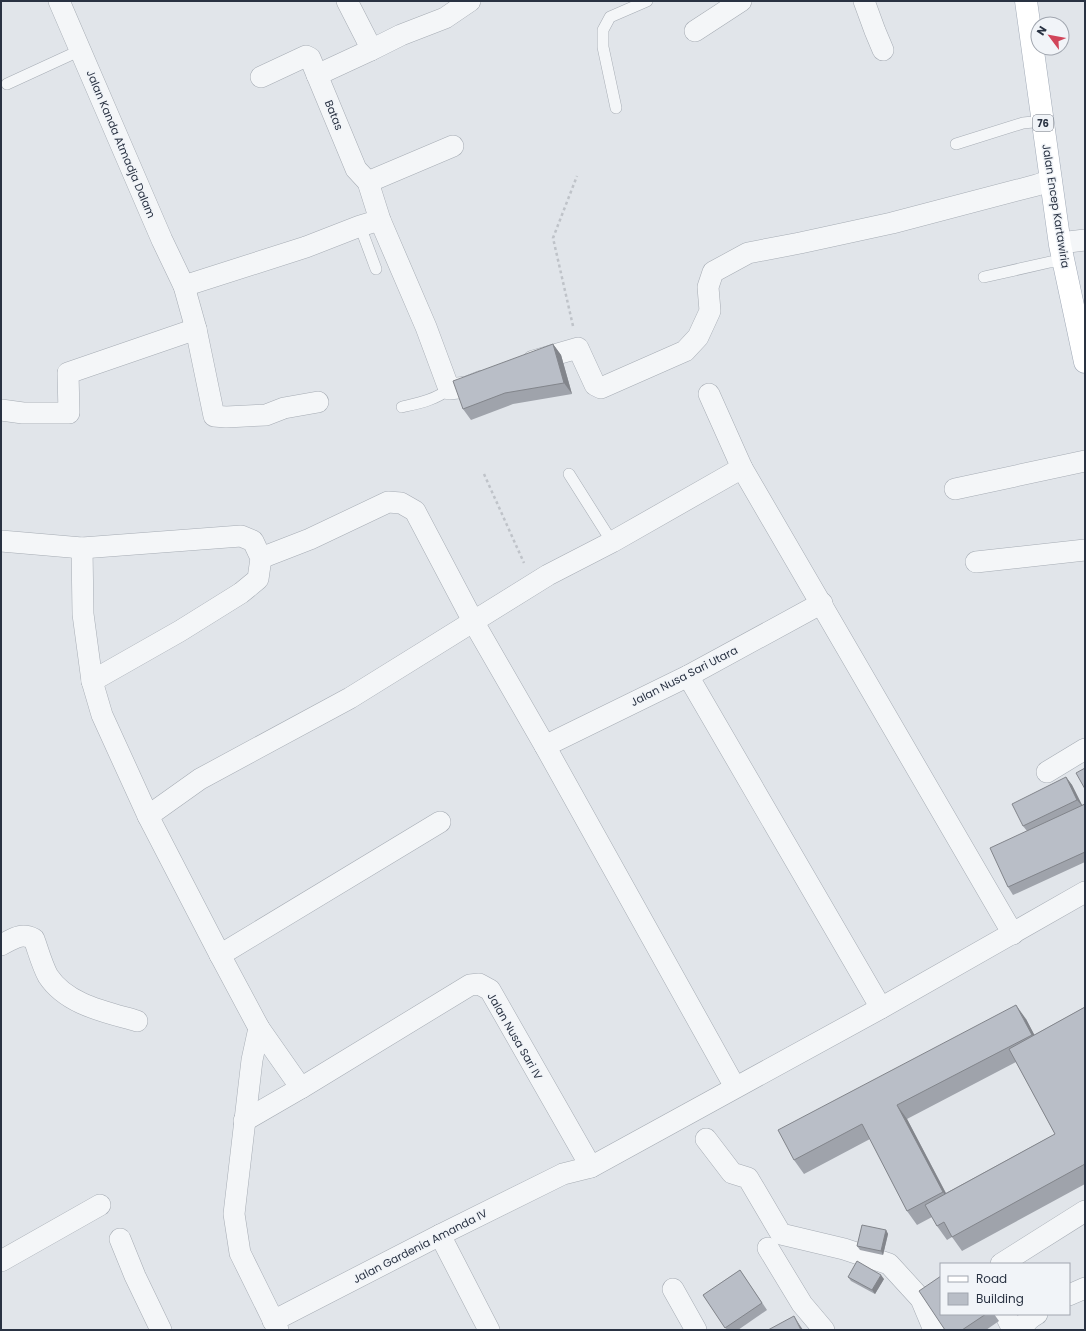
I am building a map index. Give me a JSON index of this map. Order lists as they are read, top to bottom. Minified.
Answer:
{"streets":{"main road":["76","Jalan Encep Kartawiria"],"street":["Batas","Jalan Kanda Atmadja Dalam","Jalan Nusa Sari Utara","Jalan Nusa Sari IV","Jalan Gardenia Amanda IV"]},"crossings":[["Jalan Nusa Sari IV","Jalan Gardenia Amanda IV"]],"legend":["Road","Building"],"north":"top left"}
